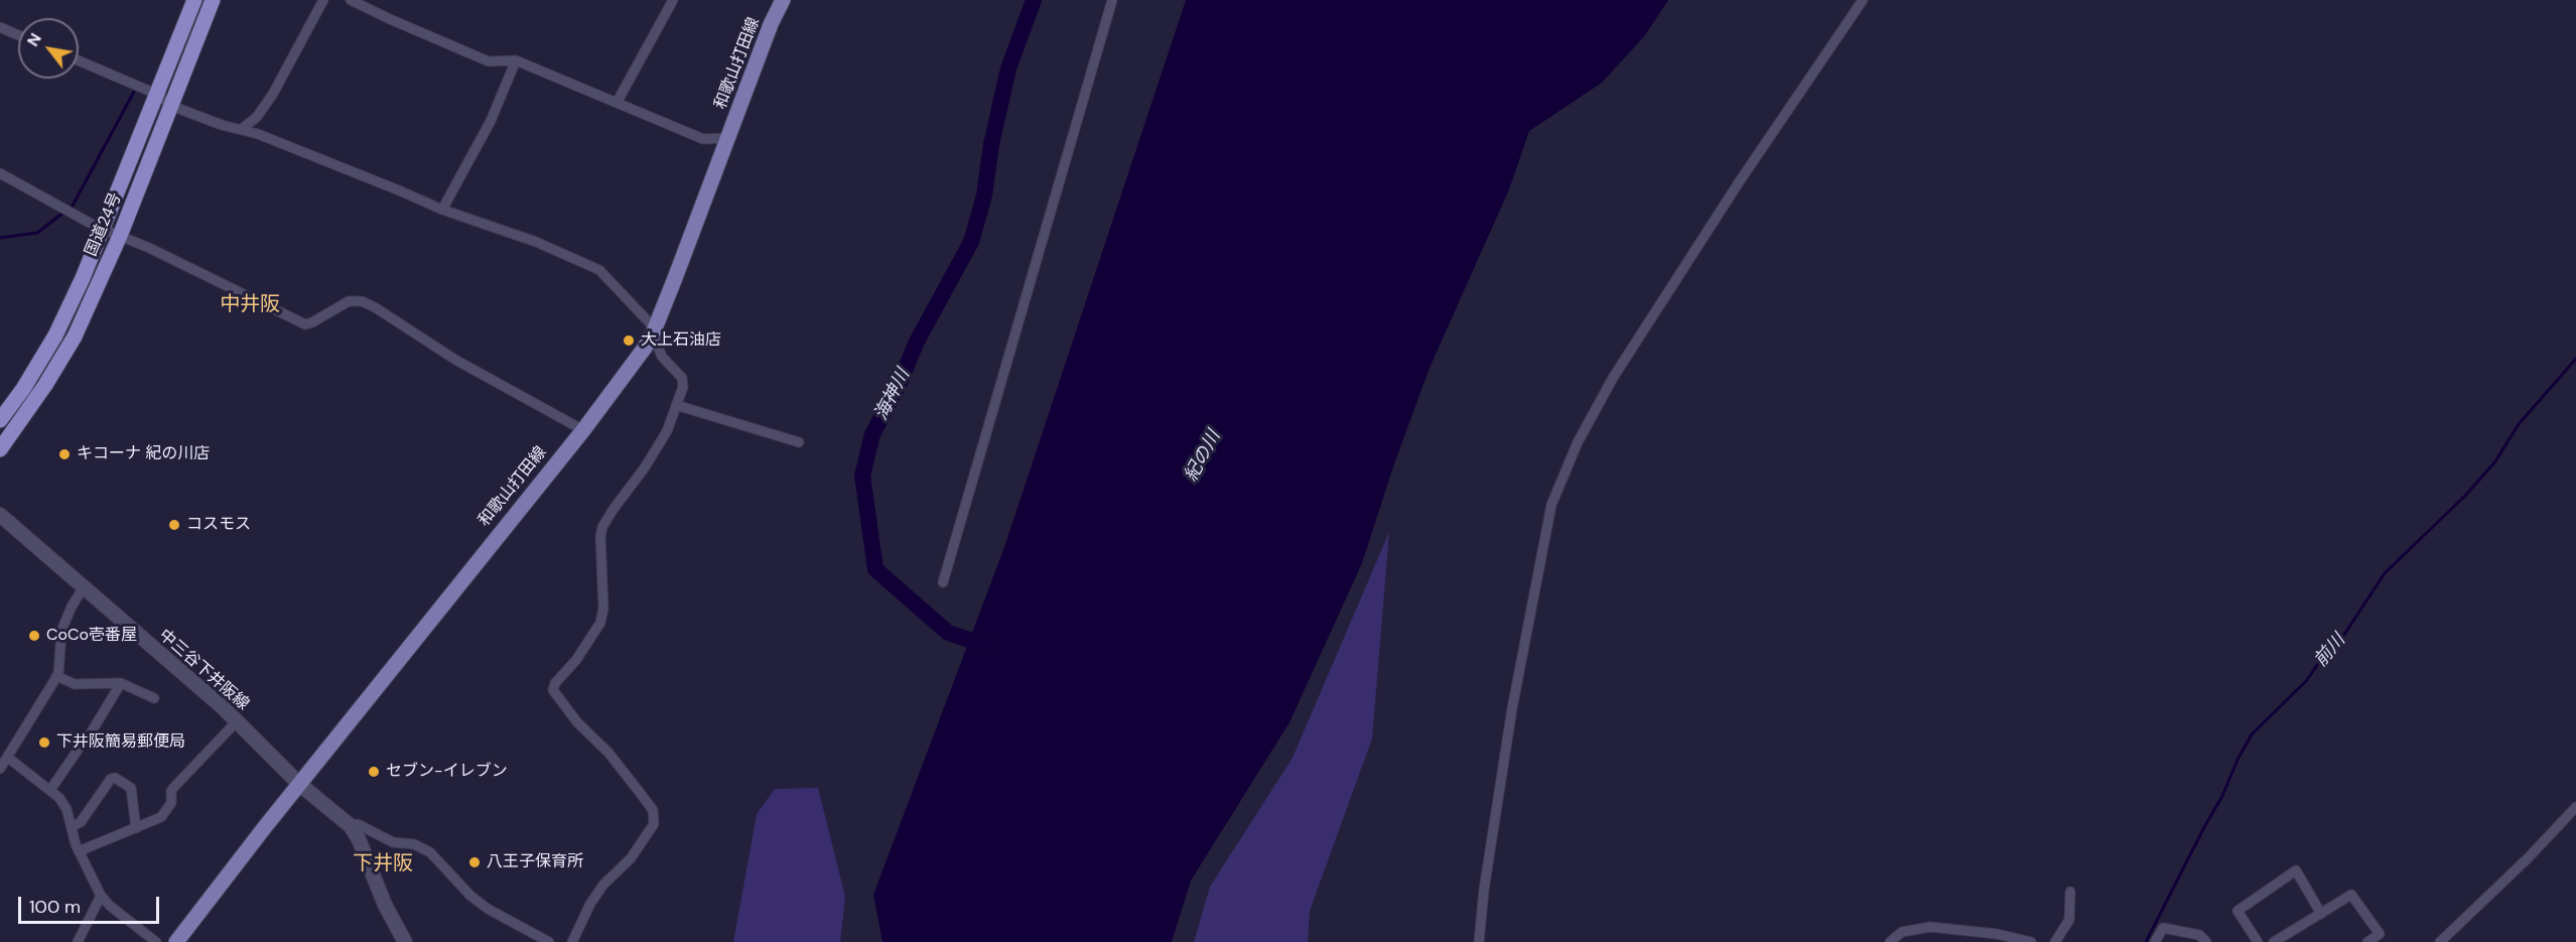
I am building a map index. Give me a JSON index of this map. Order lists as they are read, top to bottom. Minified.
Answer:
{"streets":{"highway":["国道24号"],"main road":["和歌山打田線","中三谷下井阪線"]},"crossings":[["和歌山打田線","中三谷下井阪線"]],"districts":["中井阪","下井阪"],"water":["海神川","紀の川","前川"],"places":["大上石油店","キコーナ 紀の川店","コスモス","CoCo壱番屋","下井阪簡易郵便局","セブン-イレブン","八王子保育所"],"scale_bar":"100 m","north":"top left"}
